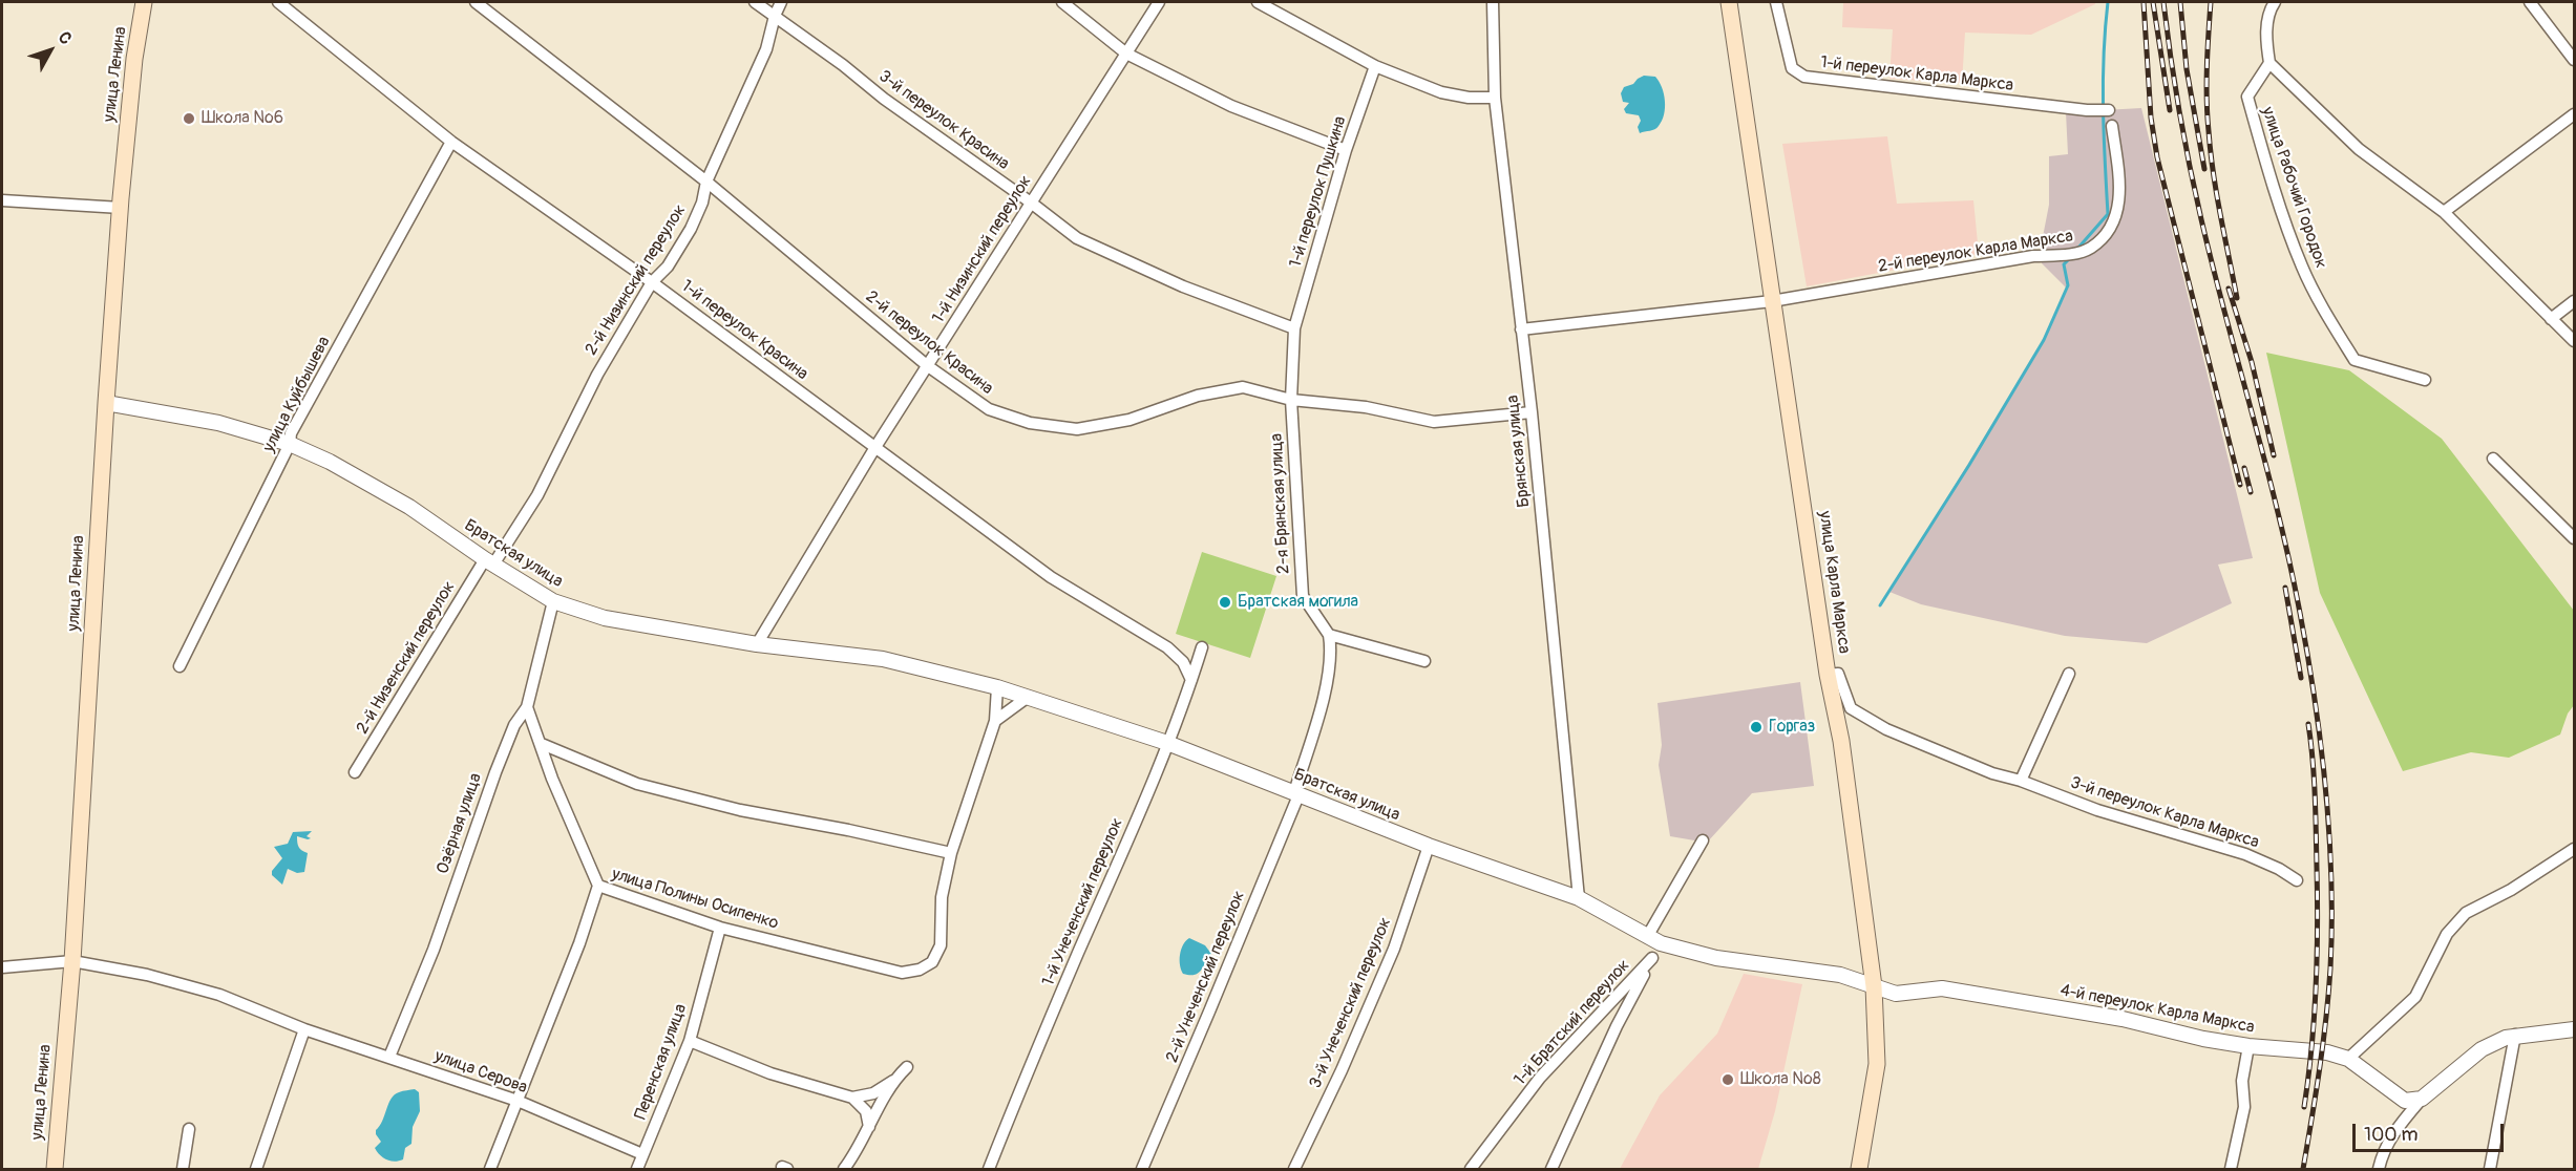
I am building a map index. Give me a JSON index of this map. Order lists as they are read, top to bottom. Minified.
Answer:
{"streets":{"main road":["улица Ленина","улица Карла Маркса"],"street":["1-й переулок Карла Маркса","3-й переулок Красина","улица Рабочий Городок","1-й переулок Пушкина","1-й Низинский переулок","2-й переулок Карла Маркса","2-й Низинский переулок","1-й переулок Красина","2-й переулок Красина","улица Куйбышева","Брянская улица","2-я Брянская улица","Братская улица","2-й Низенский переулок","3-й переулок Карла Маркса","Озёрная улица","улица Полины Осипенко","1-й Унеченский переулок","2-й Унеченский переулок","3-й Унеченский переулок","4-й переулок Карла Маркса","1-й Братский переулок","Перенская улица","улица Серова"]},"crossings":[["улица Ленина","Братская улица"],["улица Ленина","улица Серова"],["3-й переулок Красина","1-й переулок Пушкина"],["3-й переулок Красина","1-й Низинский переулок"],["3-й переулок Красина","2-й Низинский переулок"],["1-й переулок Пушкина","2-й переулок Красина"],["1-й переулок Пушкина","2-я Брянская улица"],["1-й Низинский переулок","1-й переулок Красина"],["1-й Низинский переулок","2-й переулок Красина"],["1-й Низинский переулок","Братская улица"],["2-й переулок Карла Маркса","Брянская улица"],["2-й переулок Карла Маркса","улица Карла Маркса"],["2-й Низинский переулок","1-й переулок Красина"],["2-й Низинский переулок","2-й переулок Красина"],["2-й Низинский переулок","Братская улица"],["2-й Низинский переулок","2-й Низенский переулок"],["1-й переулок Красина","улица Куйбышева"],["1-й переулок Красина","1-й Унеченский переулок"],["2-й переулок Красина","Брянская улица"],["2-й переулок Красина","2-я Брянская улица"],["улица Куйбышева","Братская улица"],["Брянская улица","Братская улица"],["Братская улица","улица Карла Маркса"],["Братская улица","2-й Низенский переулок"],["Братская улица","Озёрная улица"],["Братская улица","1-й Унеченский переулок"],["Братская улица","2-й Унеченский переулок"],["Братская улица","3-й Унеченский переулок"],["Братская улица","4-й переулок Карла Маркса"],["Братская улица","1-й Братский переулок"],["улица Карла Маркса","3-й переулок Карла Маркса"],["улица Карла Маркса","4-й переулок Карла Маркса"],["Озёрная улица","улица Полины Осипенко"],["Озёрная улица","улица Серова"],["улица Полины Осипенко","Перенская улица"],["Перенская улица","улица Серова"]],"places":["Школа №6","Братская могила","Горгаз","Школа №8"],"scale_bar":"100 m","north":"top right"}
